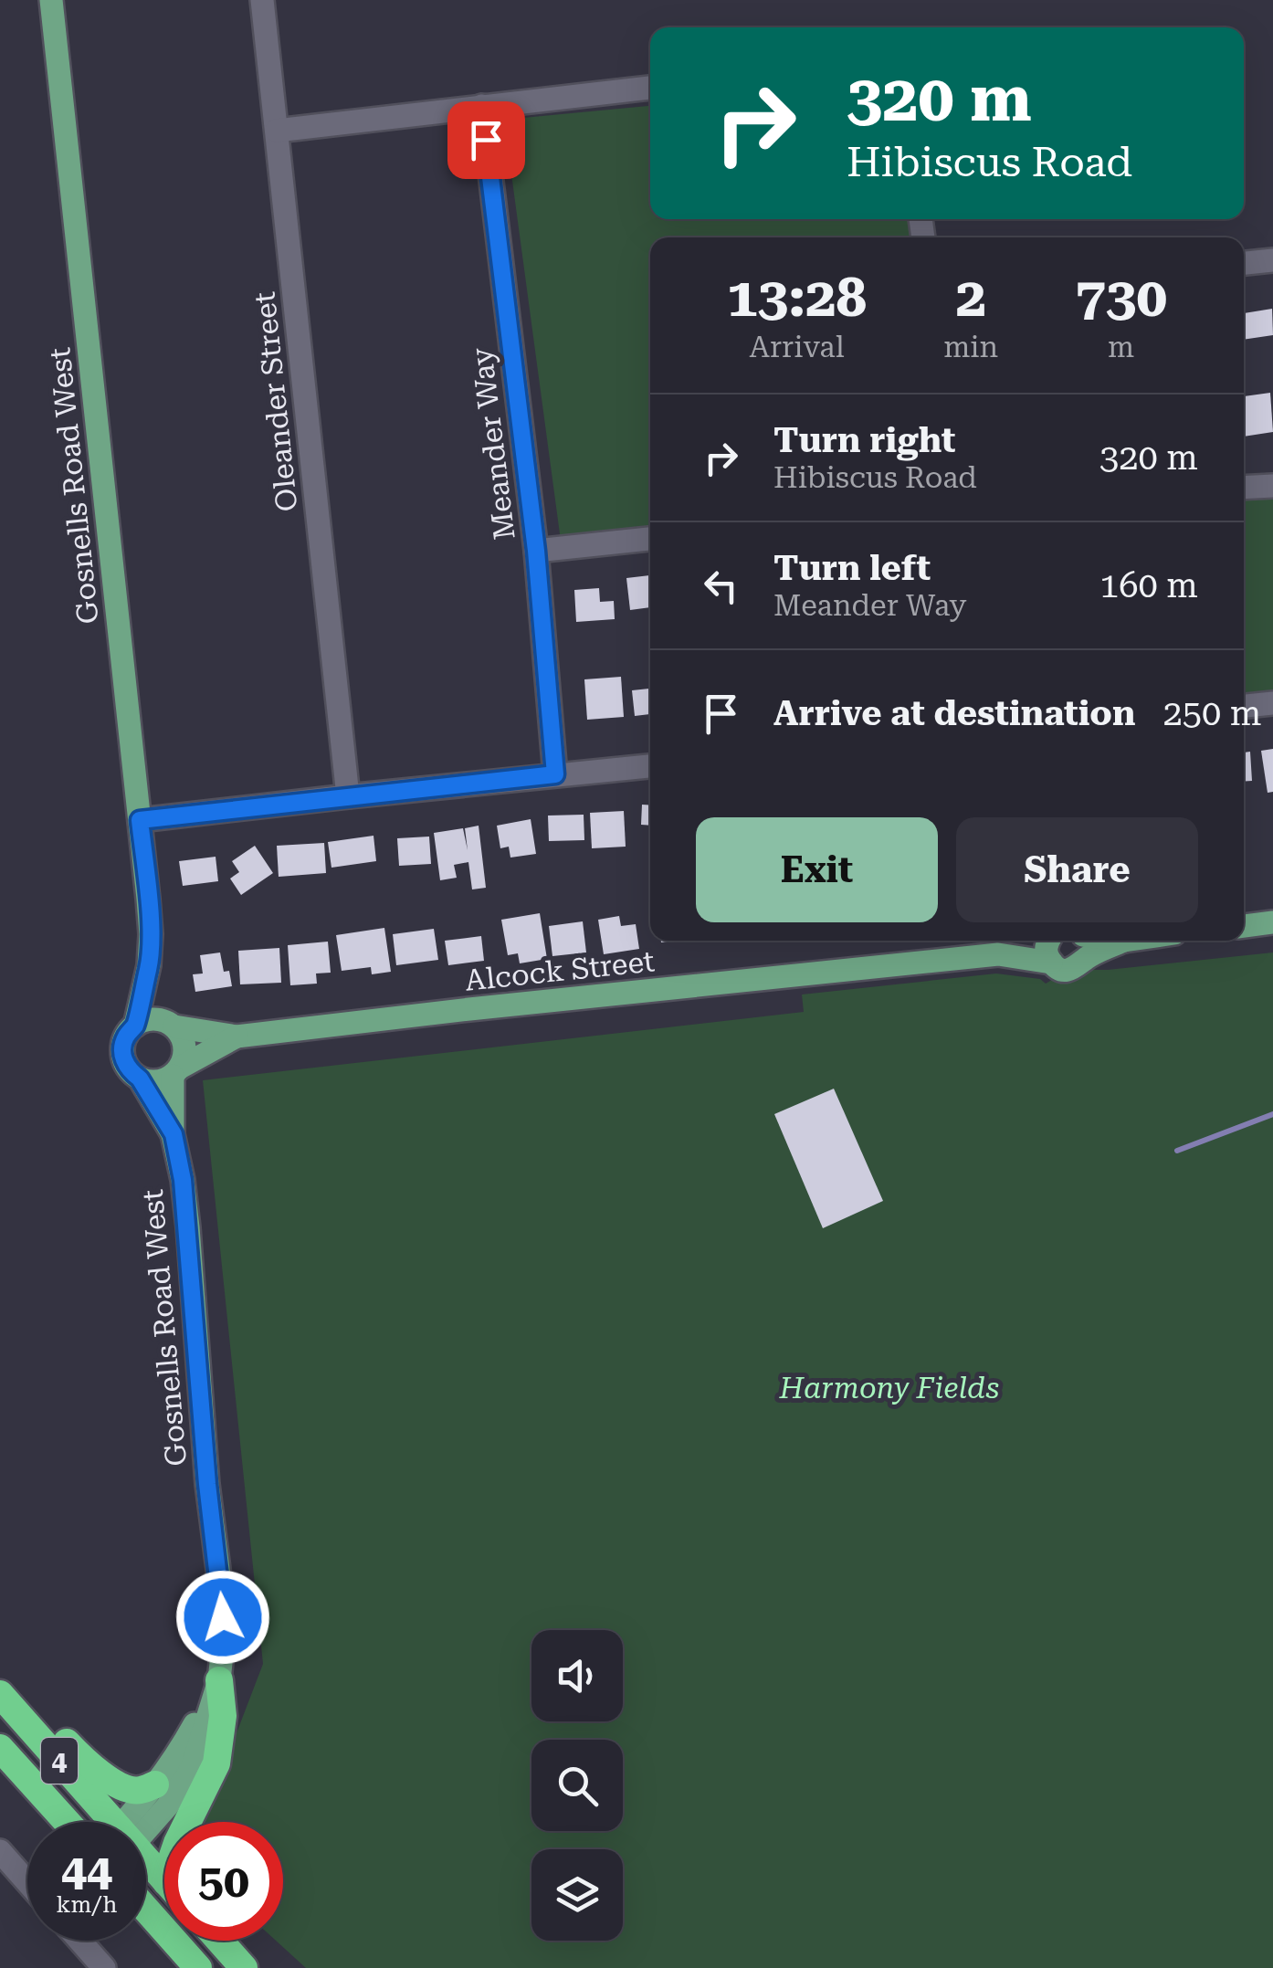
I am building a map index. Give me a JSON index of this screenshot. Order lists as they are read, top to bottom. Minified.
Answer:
{"streets":{"highway":["4"],"main road":["Gosnells Road West","Alcock Street"],"street":["Oleander Street","Meander Way"]},"crossings":[["Gosnells Road West","Alcock Street"]],"parks":["Harmony Fields"],"page":{"turn":["320 m","Hibiscus Road"],"eta":["13:28","Arrival","2","min","730","m"],"list":[{"name":"Turn right","note":"Hibiscus Road","value":"320 m"},{"name":"Turn left","note":"Meander Way","value":"160 m"},{"name":"Arrive at destination","value":"250 m"}],"buttons":["Exit","Share"],"speed":"44 km/h","limit":"50"}}
